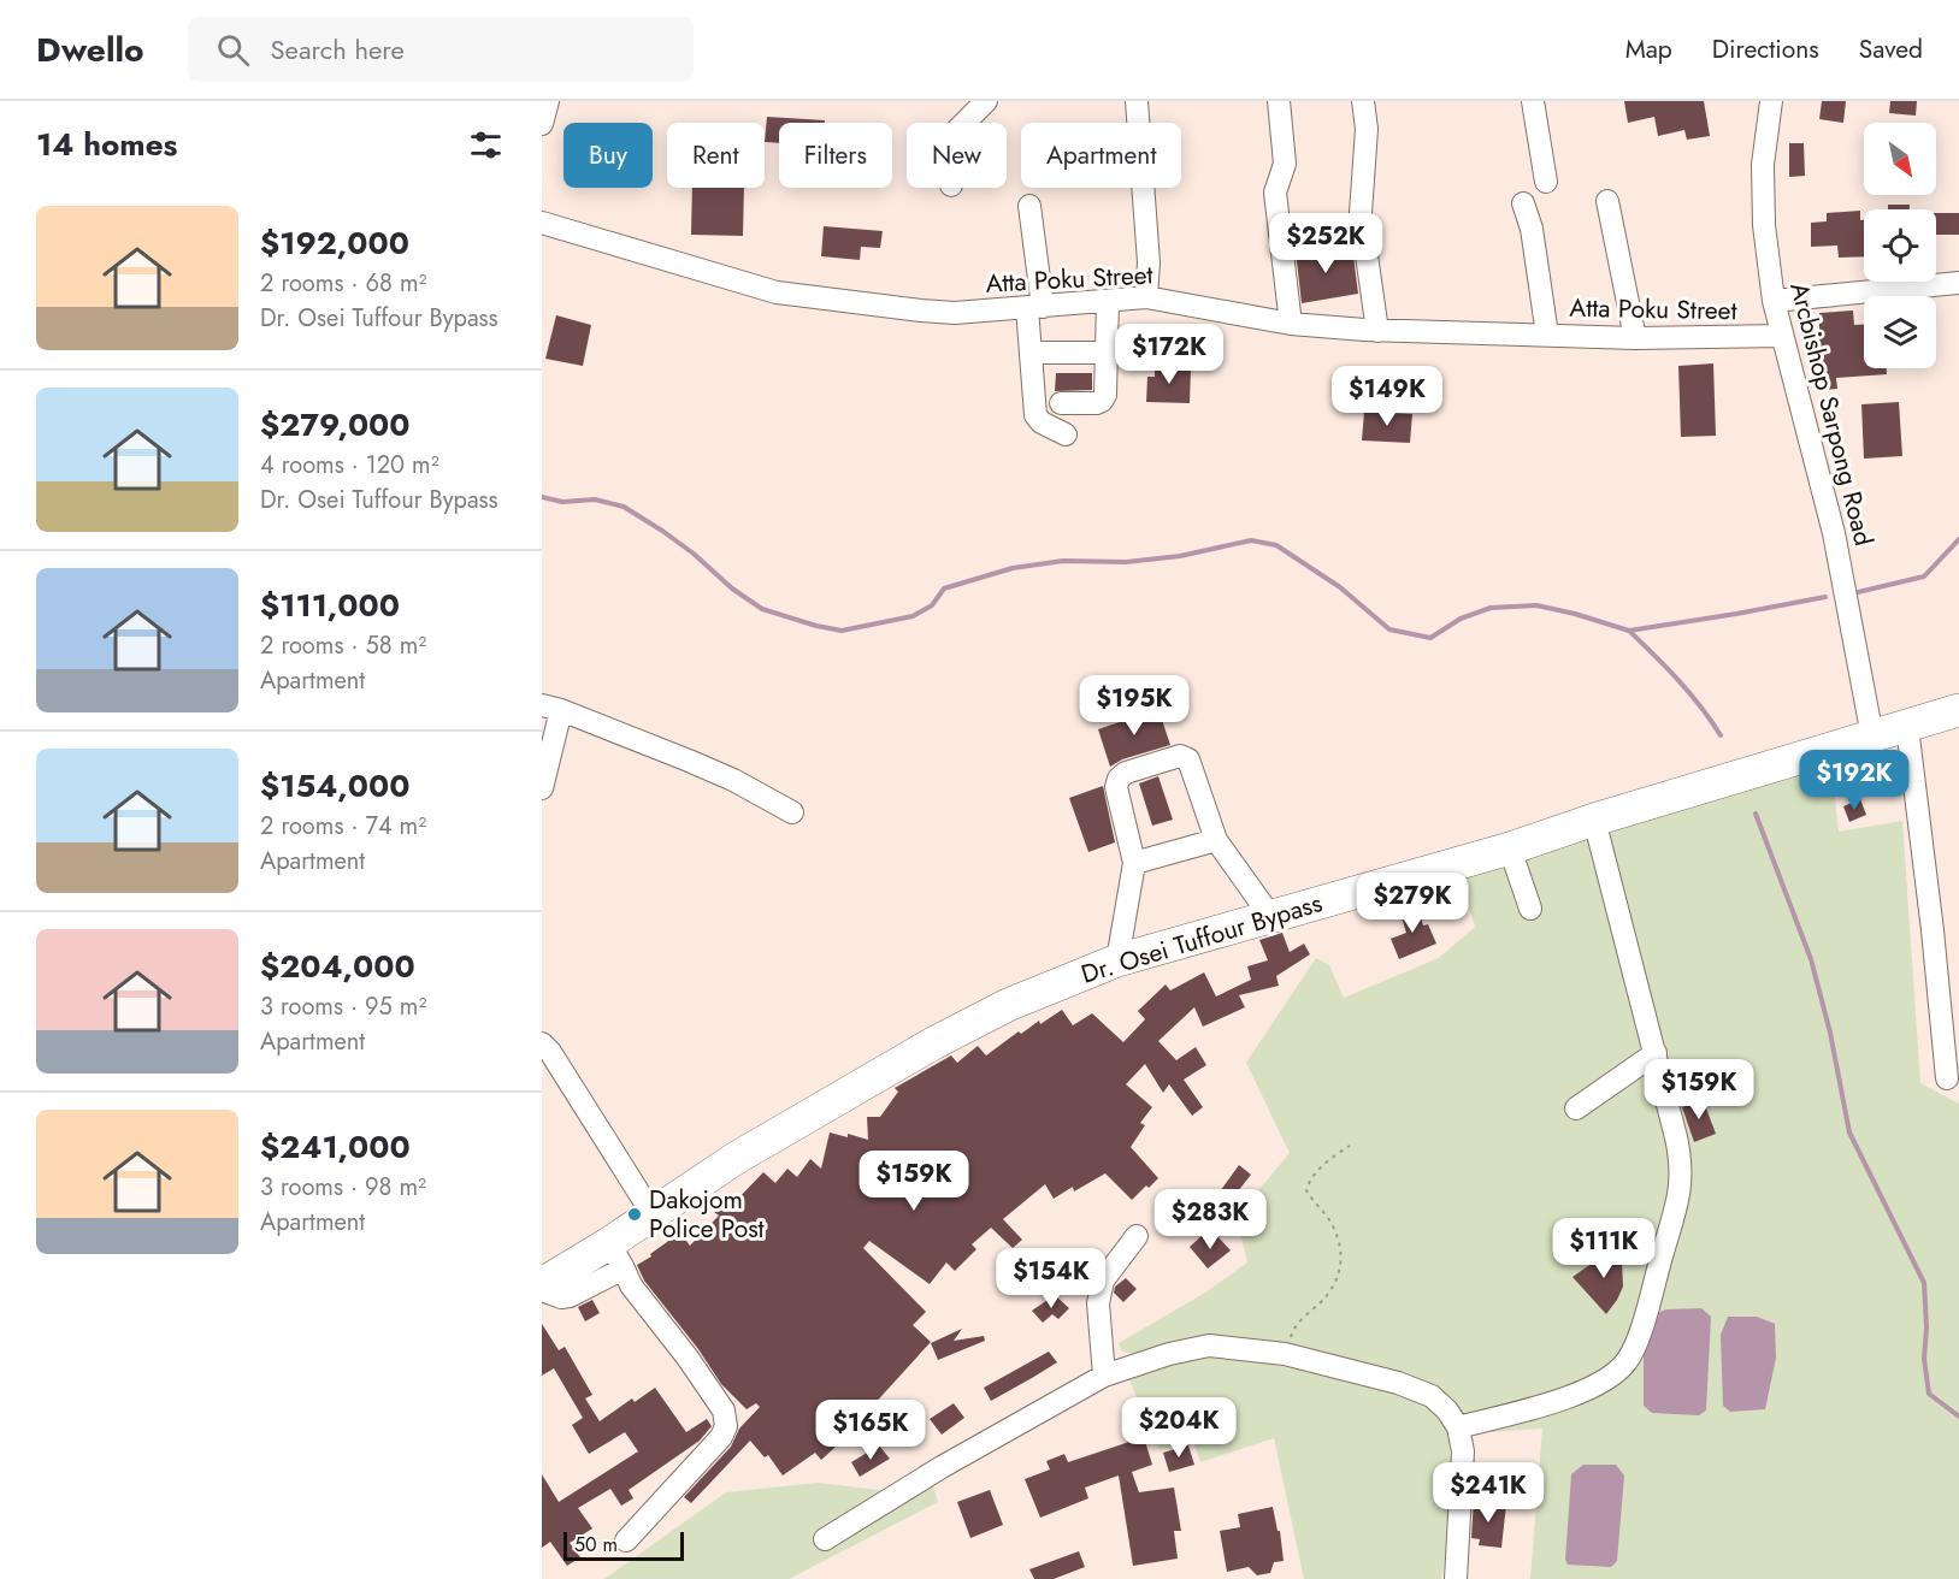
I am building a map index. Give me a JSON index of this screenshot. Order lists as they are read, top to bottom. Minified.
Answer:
{"streets":{"highway":["Dr. Osei Tuffour Bypass"],"street":["Atta Poku Street","Arcbishop Sarpong Road"]},"crossings":[["Atta Poku Street","Arcbishop Sarpong Road"],["Arcbishop Sarpong Road","Dr. Osei Tuffour Bypass"]],"places":["Dakojom Police Post"],"scale_bar":"50 m","north":"bottom right","page":{"header":"Dwello","search":"Search here","nav":["Map","Directions","Saved"],"heading":"14 homes","chip":["Buy","Rent","Filters","New","Apartment"],"list":[{"name":"$192,000","note":"2 rooms · 68 m² · Dr. Osei Tuffour Bypass"},{"name":"$279,000","note":"4 rooms · 120 m² · Dr. Osei Tuffour Bypass"},{"name":"$111,000","note":"2 rooms · 58 m² · Apartment"},{"name":"$154,000","note":"2 rooms · 74 m² · Apartment"},{"name":"$204,000","note":"3 rooms · 95 m² · Apartment"},{"name":"$241,000","note":"3 rooms · 98 m² · Apartment"}],"price":["$252K","$172K","$149K","$195K","$192K","$279K","$159K","$159K","$283K","$111K","$154K","$204K","$165K","$241K"],"scale":"50 m"}}
